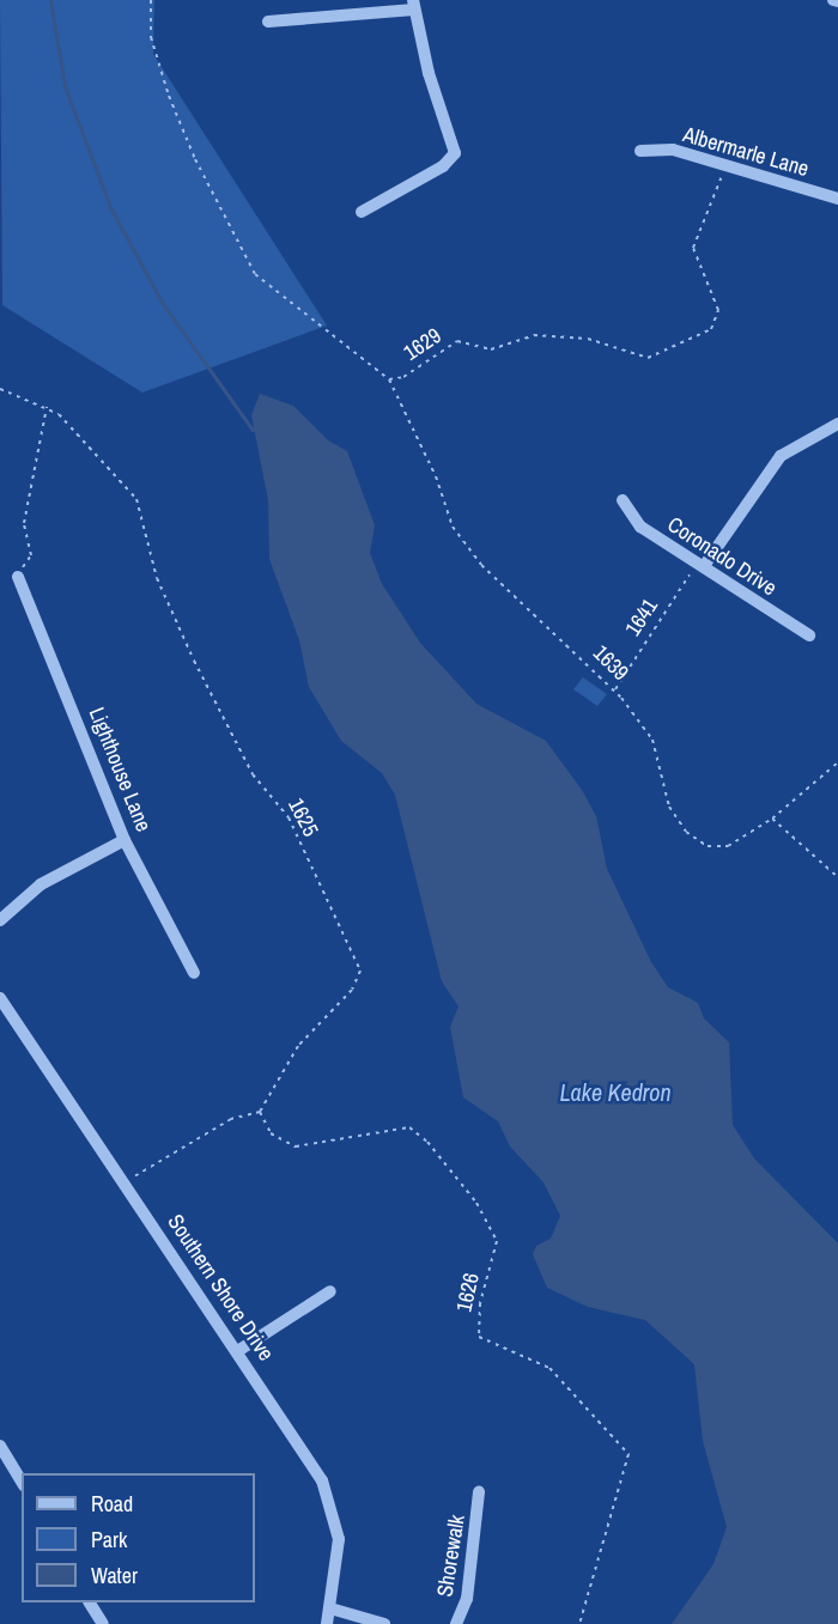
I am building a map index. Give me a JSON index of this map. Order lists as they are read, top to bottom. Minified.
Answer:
{"streets":{"street":["Albermarle Lane","Coronado Drive","Lighthouse Lane","Southern Shore Drive","Shorewalk"],"path":["1629","1641","1639","1625","1626"]},"crossings":[["Albermarle Lane","1629"],["1629","1639"],["Coronado Drive","1641"],["1641","1639"],["1625","1626"]],"water":["Lake Kedron"],"legend":["Road","Park","Water"]}
